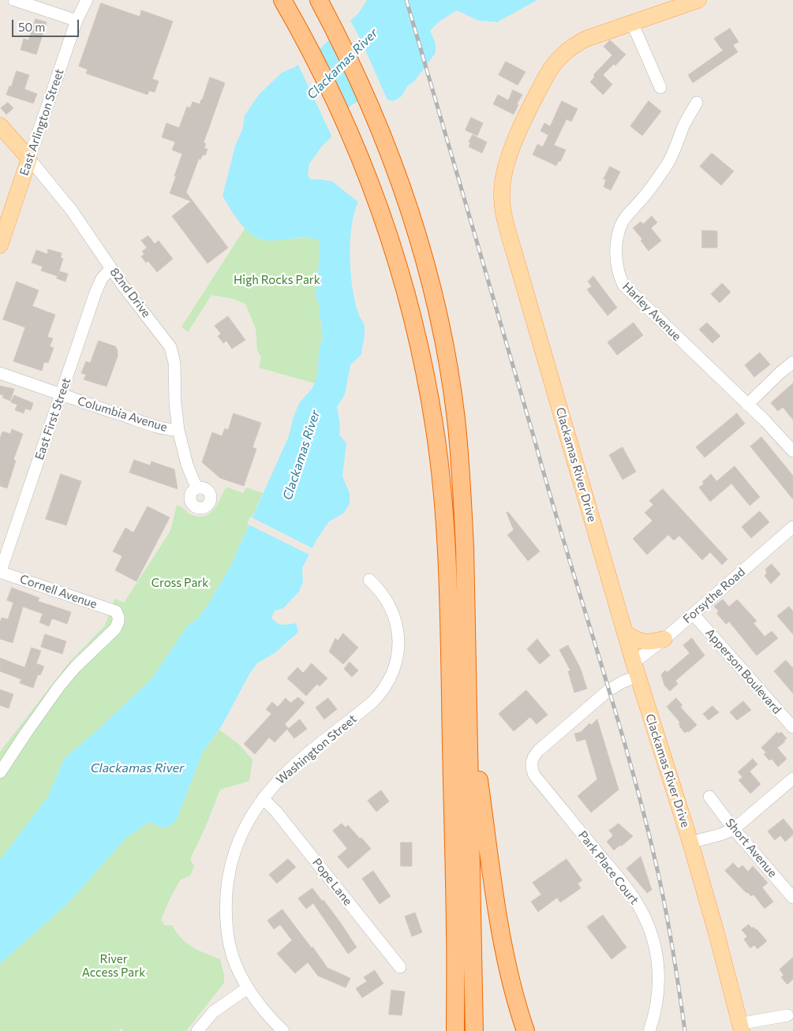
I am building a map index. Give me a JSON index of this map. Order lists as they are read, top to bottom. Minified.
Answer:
{"streets":{"main road":["East Arlington Street","82nd Drive","Clackamas River Drive"],"street":["Harley Avenue","Columbia Avenue","East First Street","Cornell Avenue","Forsythe Road","Apperson Boulevard","Washington Street","Short Avenue","Park Place Court","Pope Lane"]},"crossings":[["East Arlington Street","82nd Drive"],["82nd Drive","Columbia Avenue"],["82nd Drive","East First Street"],["Columbia Avenue","East First Street"],["East First Street","Cornell Avenue"],["Clackamas River Drive","Forsythe Road"],["Forsythe Road","Apperson Boulevard"],["Forsythe Road","Park Place Court"],["Washington Street","Pope Lane"]],"water":["Clackamas River"],"parks":["High Rocks Park","Cross Park","River Access Park"],"scale_bar":"50 m"}
